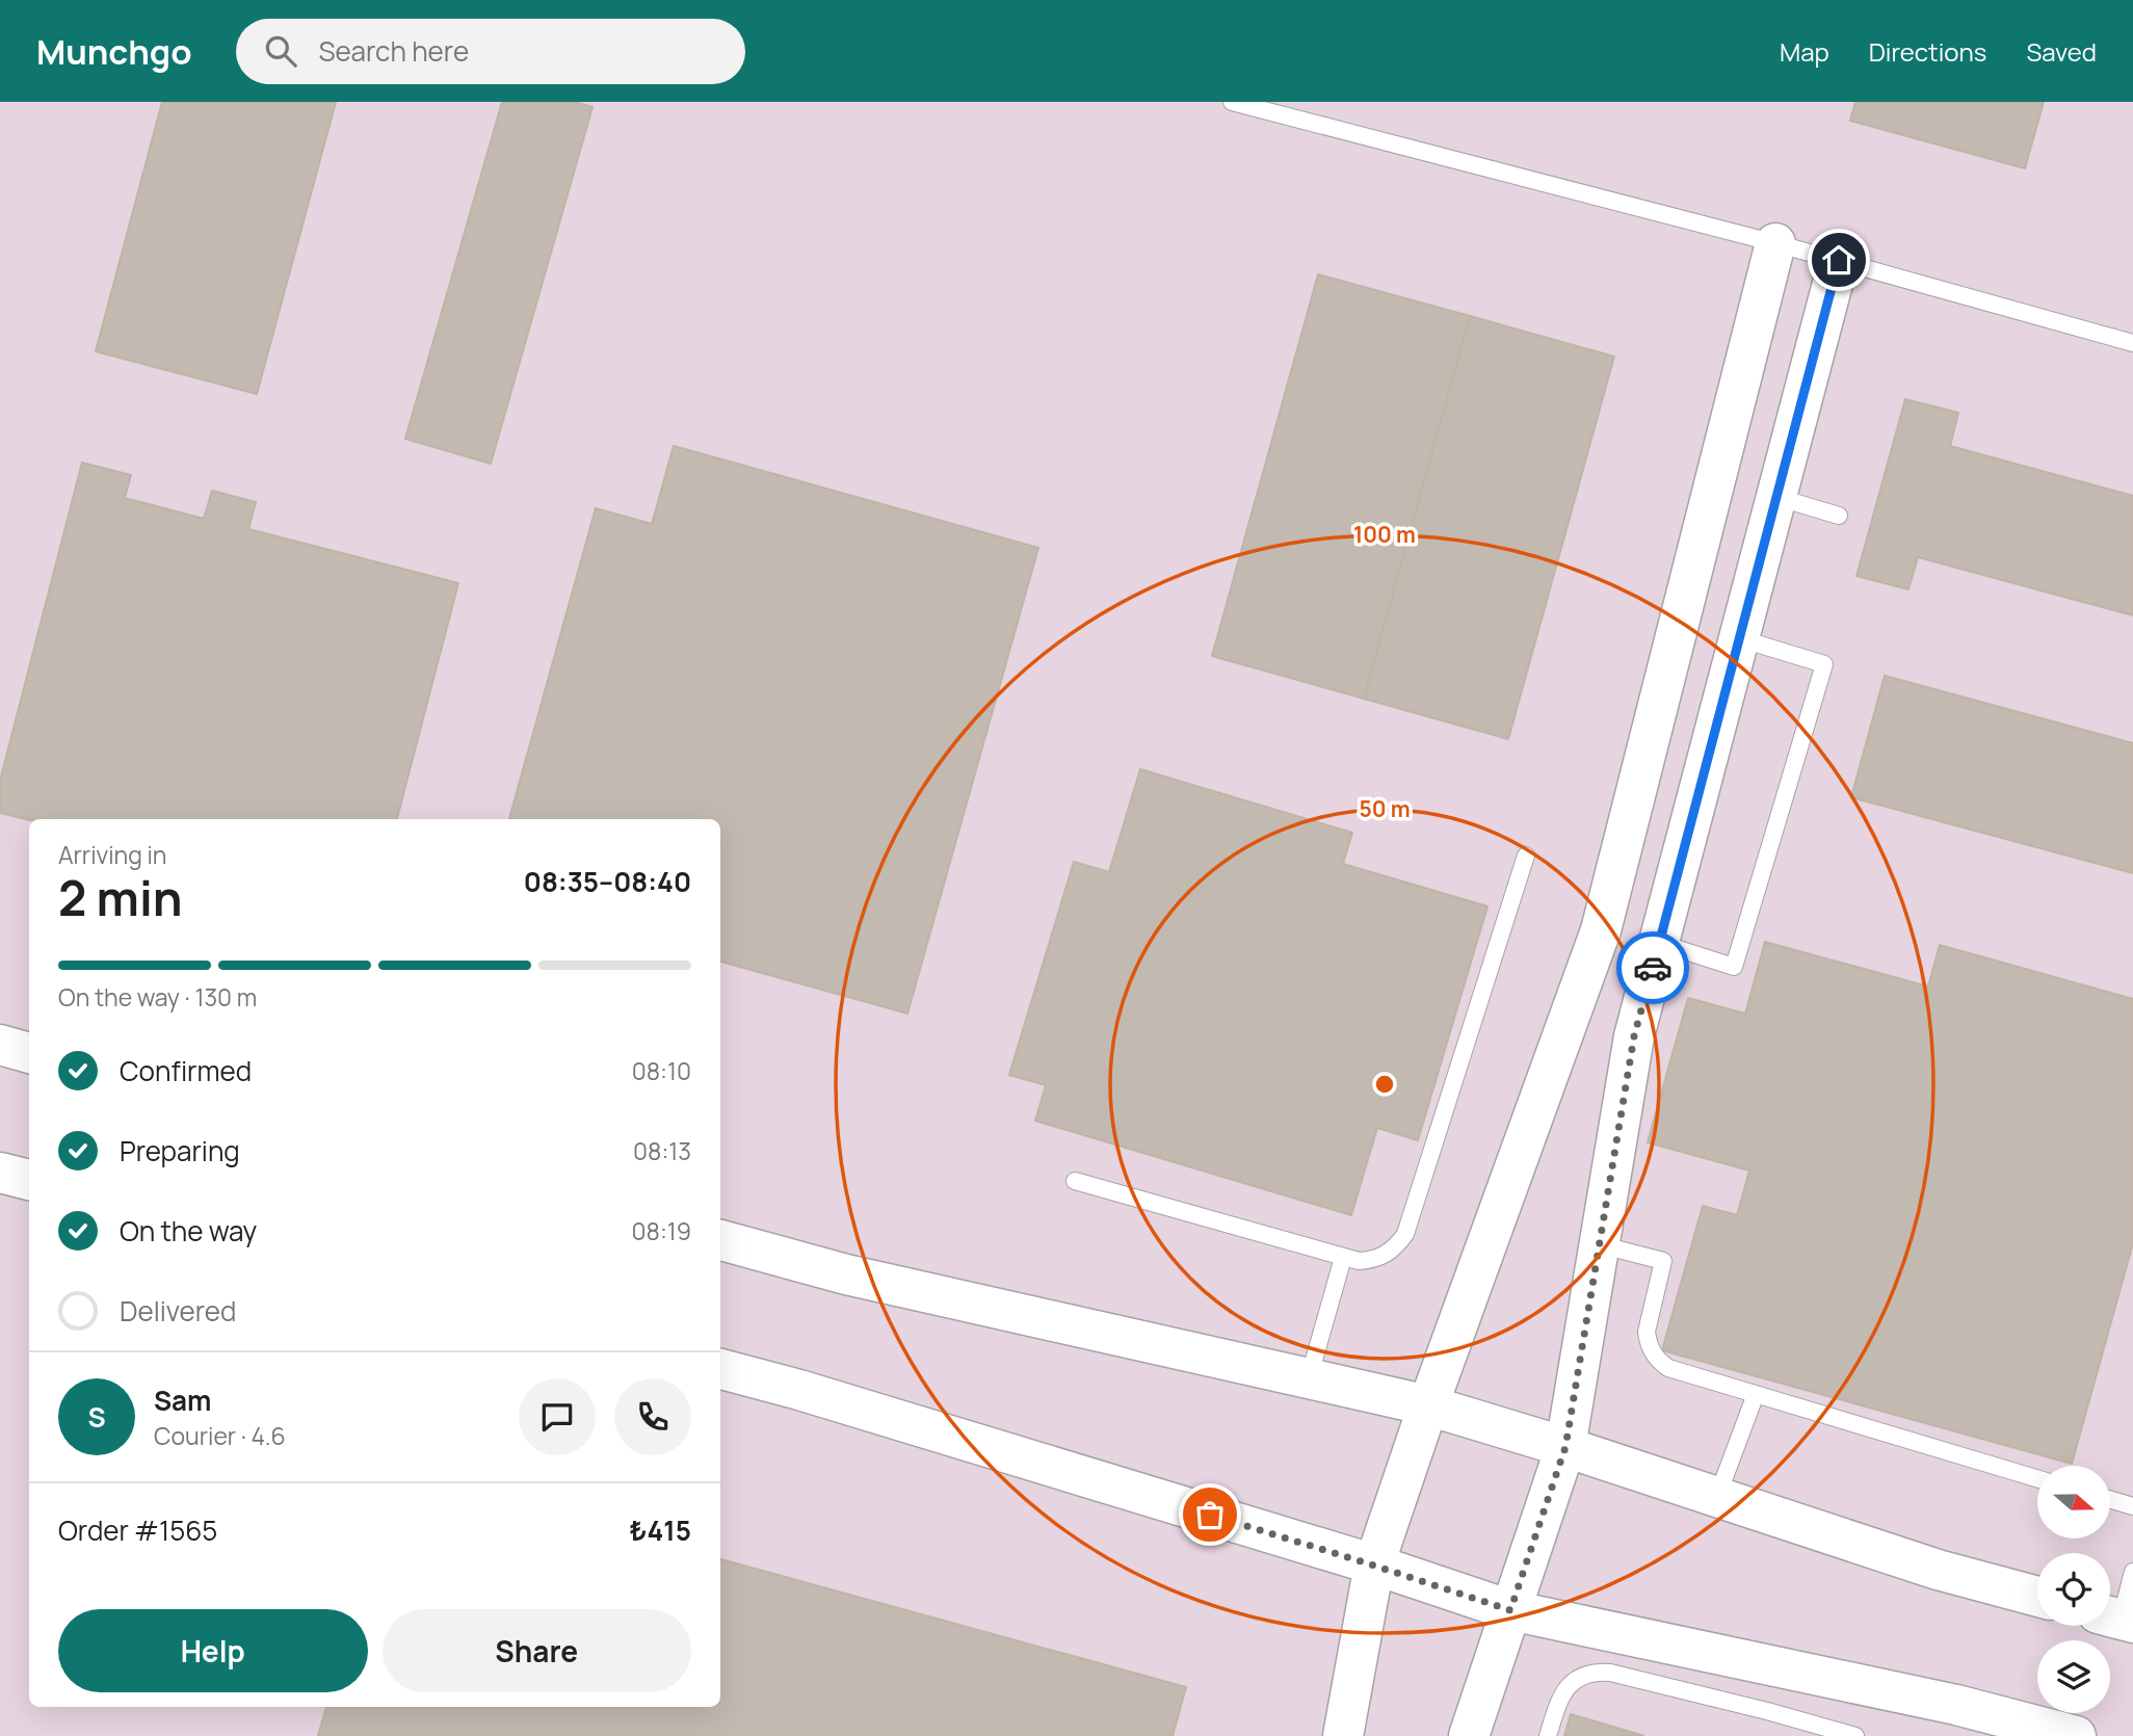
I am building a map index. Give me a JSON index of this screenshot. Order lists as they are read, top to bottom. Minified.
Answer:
{"north":"right","page":{"header":"Munchgo","search":"Search here","nav":["Map","Directions","Saved"],"heading":["2 min","Arriving in","08:35–08:40"],"panel":["Sam","Courier · 4.6","Order #1565","₺415"],"bar":"On the way · 130 m","list":[["Confirmed","08:10"],["Preparing","08:13"],["On the way","08:19"],"Delivered"],"round":"S","buttons":["Help","Share"]},"rings":["100 m","50 m"]}
